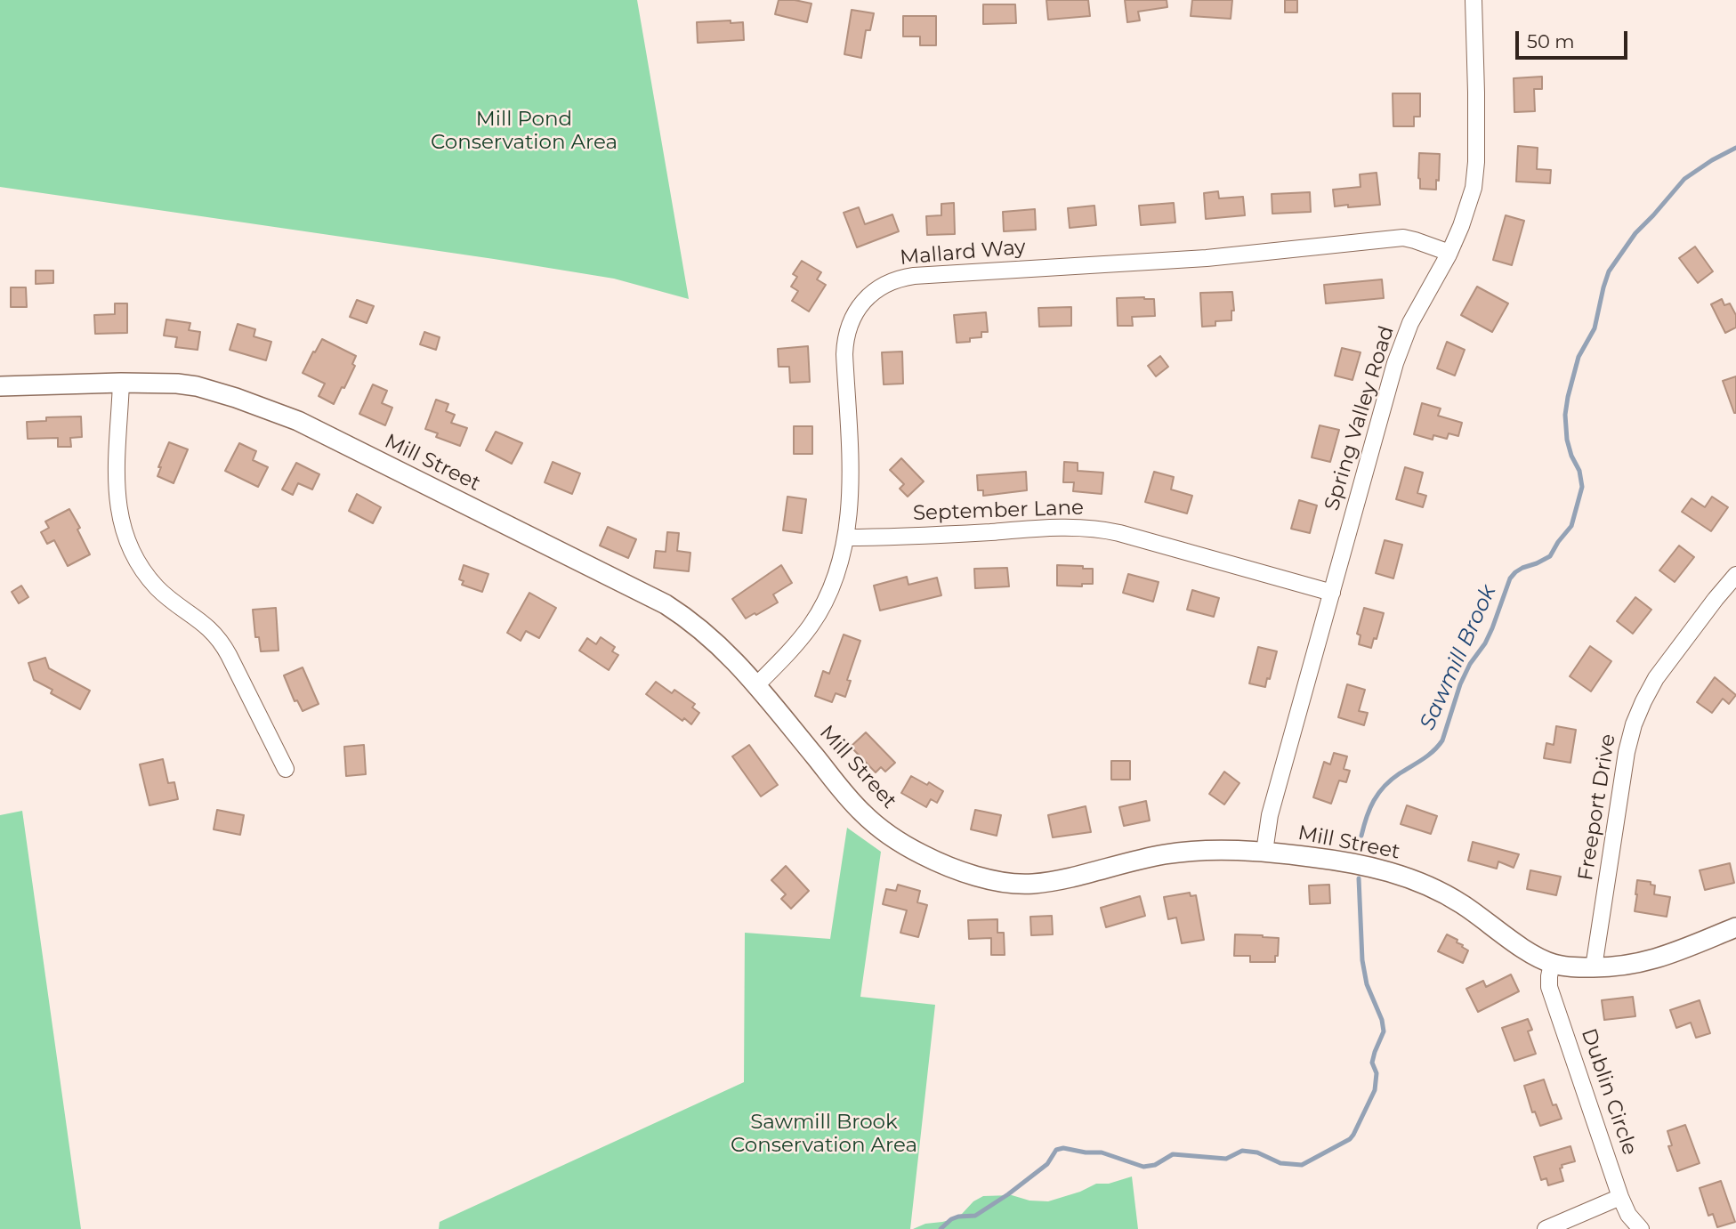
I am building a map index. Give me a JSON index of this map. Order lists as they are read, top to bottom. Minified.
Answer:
{"streets":{"street":["Mallard Way","Spring Valley Road","Mill Street","September Lane","Freeport Drive","Dublin Circle"]},"crossings":[["Mallard Way","Spring Valley Road"],["Mallard Way","Mill Street"],["Mallard Way","September Lane"],["Spring Valley Road","Mill Street"],["Spring Valley Road","September Lane"],["Mill Street","Freeport Drive"],["Mill Street","Dublin Circle"]],"water":["Sawmill Brook"],"parks":["Mill Pond Conservation Area","Sawmill Brook Conservation Area"],"scale_bar":"50 m"}
